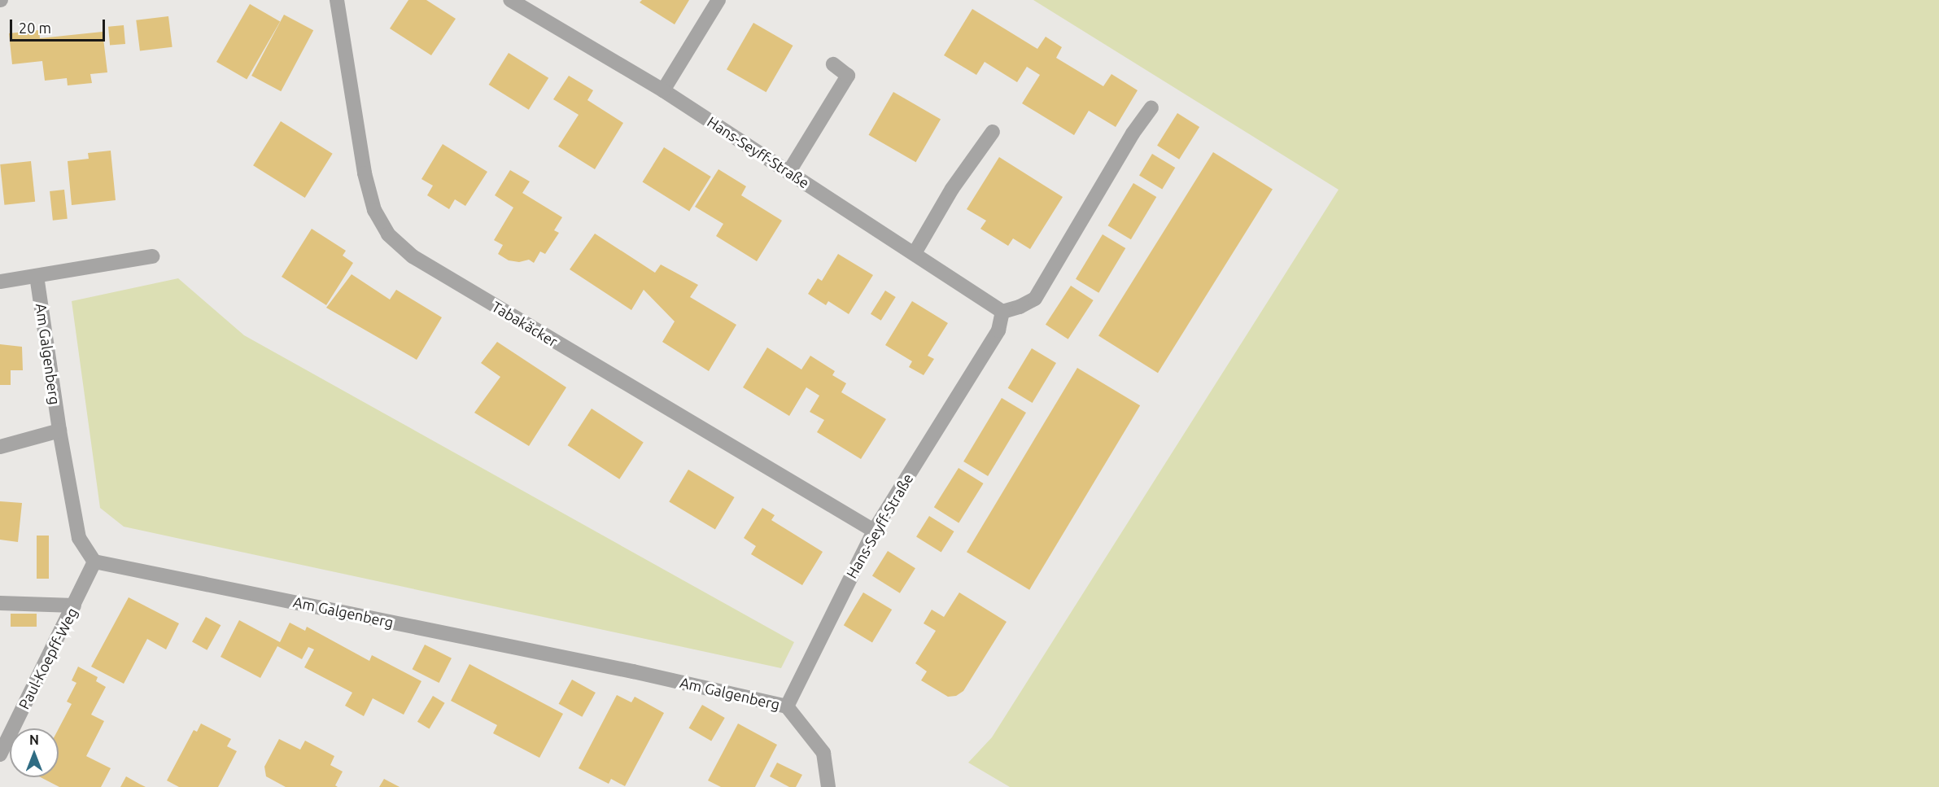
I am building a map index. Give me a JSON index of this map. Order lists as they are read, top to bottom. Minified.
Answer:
{"streets":{"street":["Hans-Seyff-Straße","Tabakäcker","Am Galgenberg","Paul-Koepff-Weg"]},"crossings":[["Hans-Seyff-Straße","Tabakäcker"],["Hans-Seyff-Straße","Am Galgenberg"],["Am Galgenberg","Paul-Koepff-Weg"]],"scale_bar":"20 m","north":"top"}
